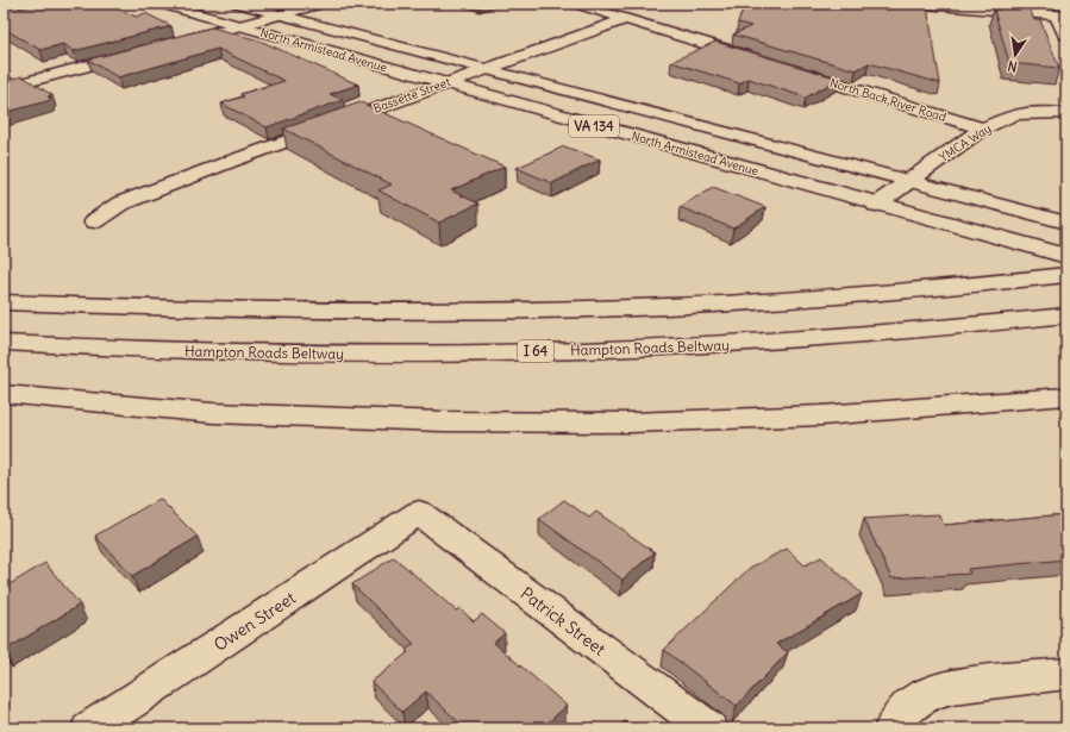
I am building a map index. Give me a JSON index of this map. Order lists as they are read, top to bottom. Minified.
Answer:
{"streets":{"main road":["North Armistead Avenue","Bassette Street","North Back River Road","VA 134","YMCA Way","Hampton Roads Beltway","I 64","Owen Street","Patrick Street"]},"crossings":[["North Armistead Avenue","Bassette Street"],["North Armistead Avenue","YMCA Way"],["North Back River Road","YMCA Way"],["Owen Street","Patrick Street"]],"north":"bottom"}
